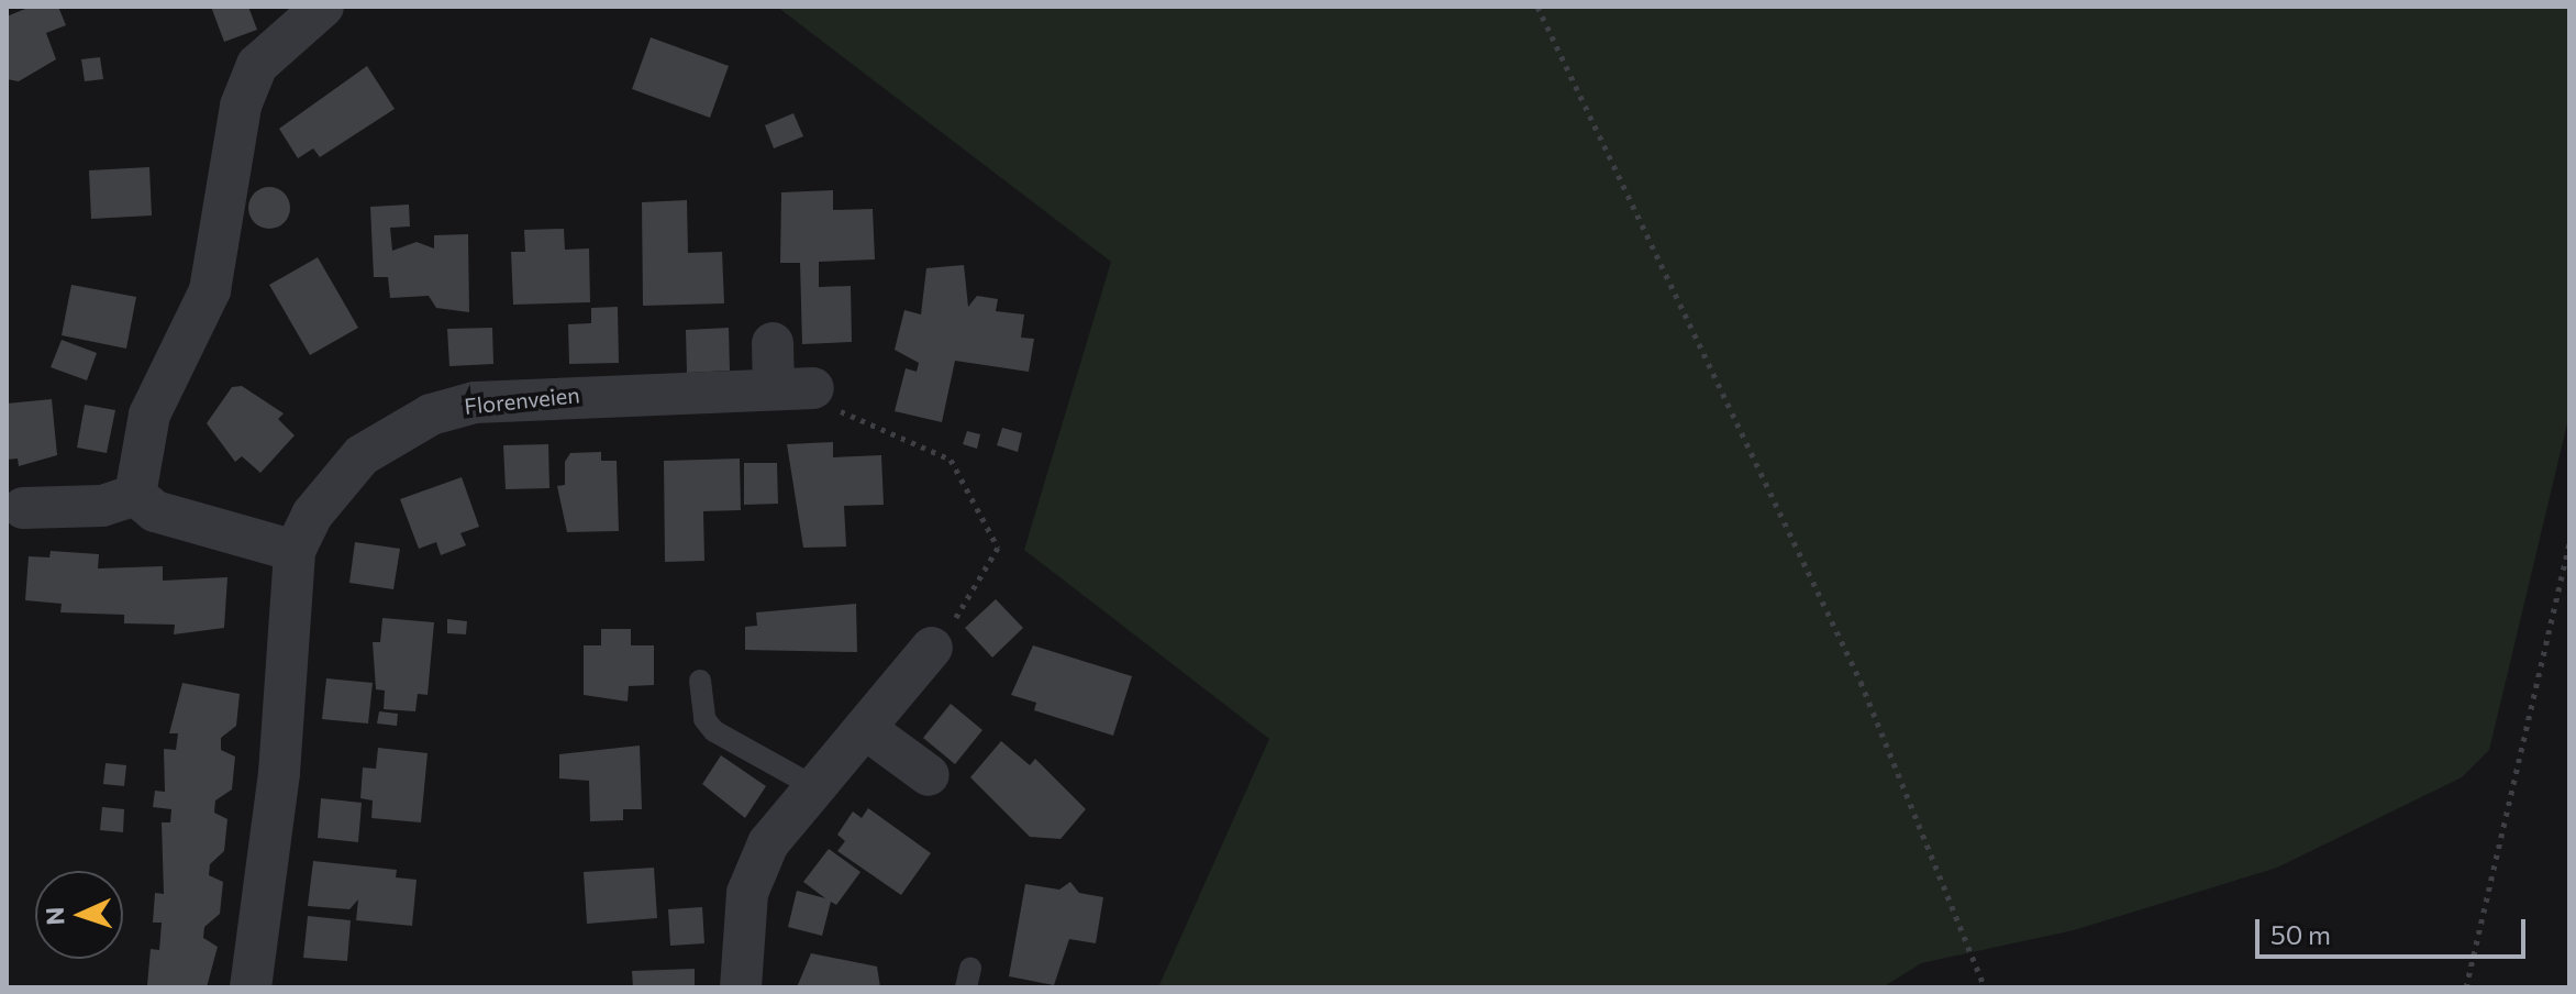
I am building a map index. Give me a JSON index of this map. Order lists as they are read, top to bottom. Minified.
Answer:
{"streets":{"street":["Florenveien"]},"scale_bar":"50 m","north":"left"}
